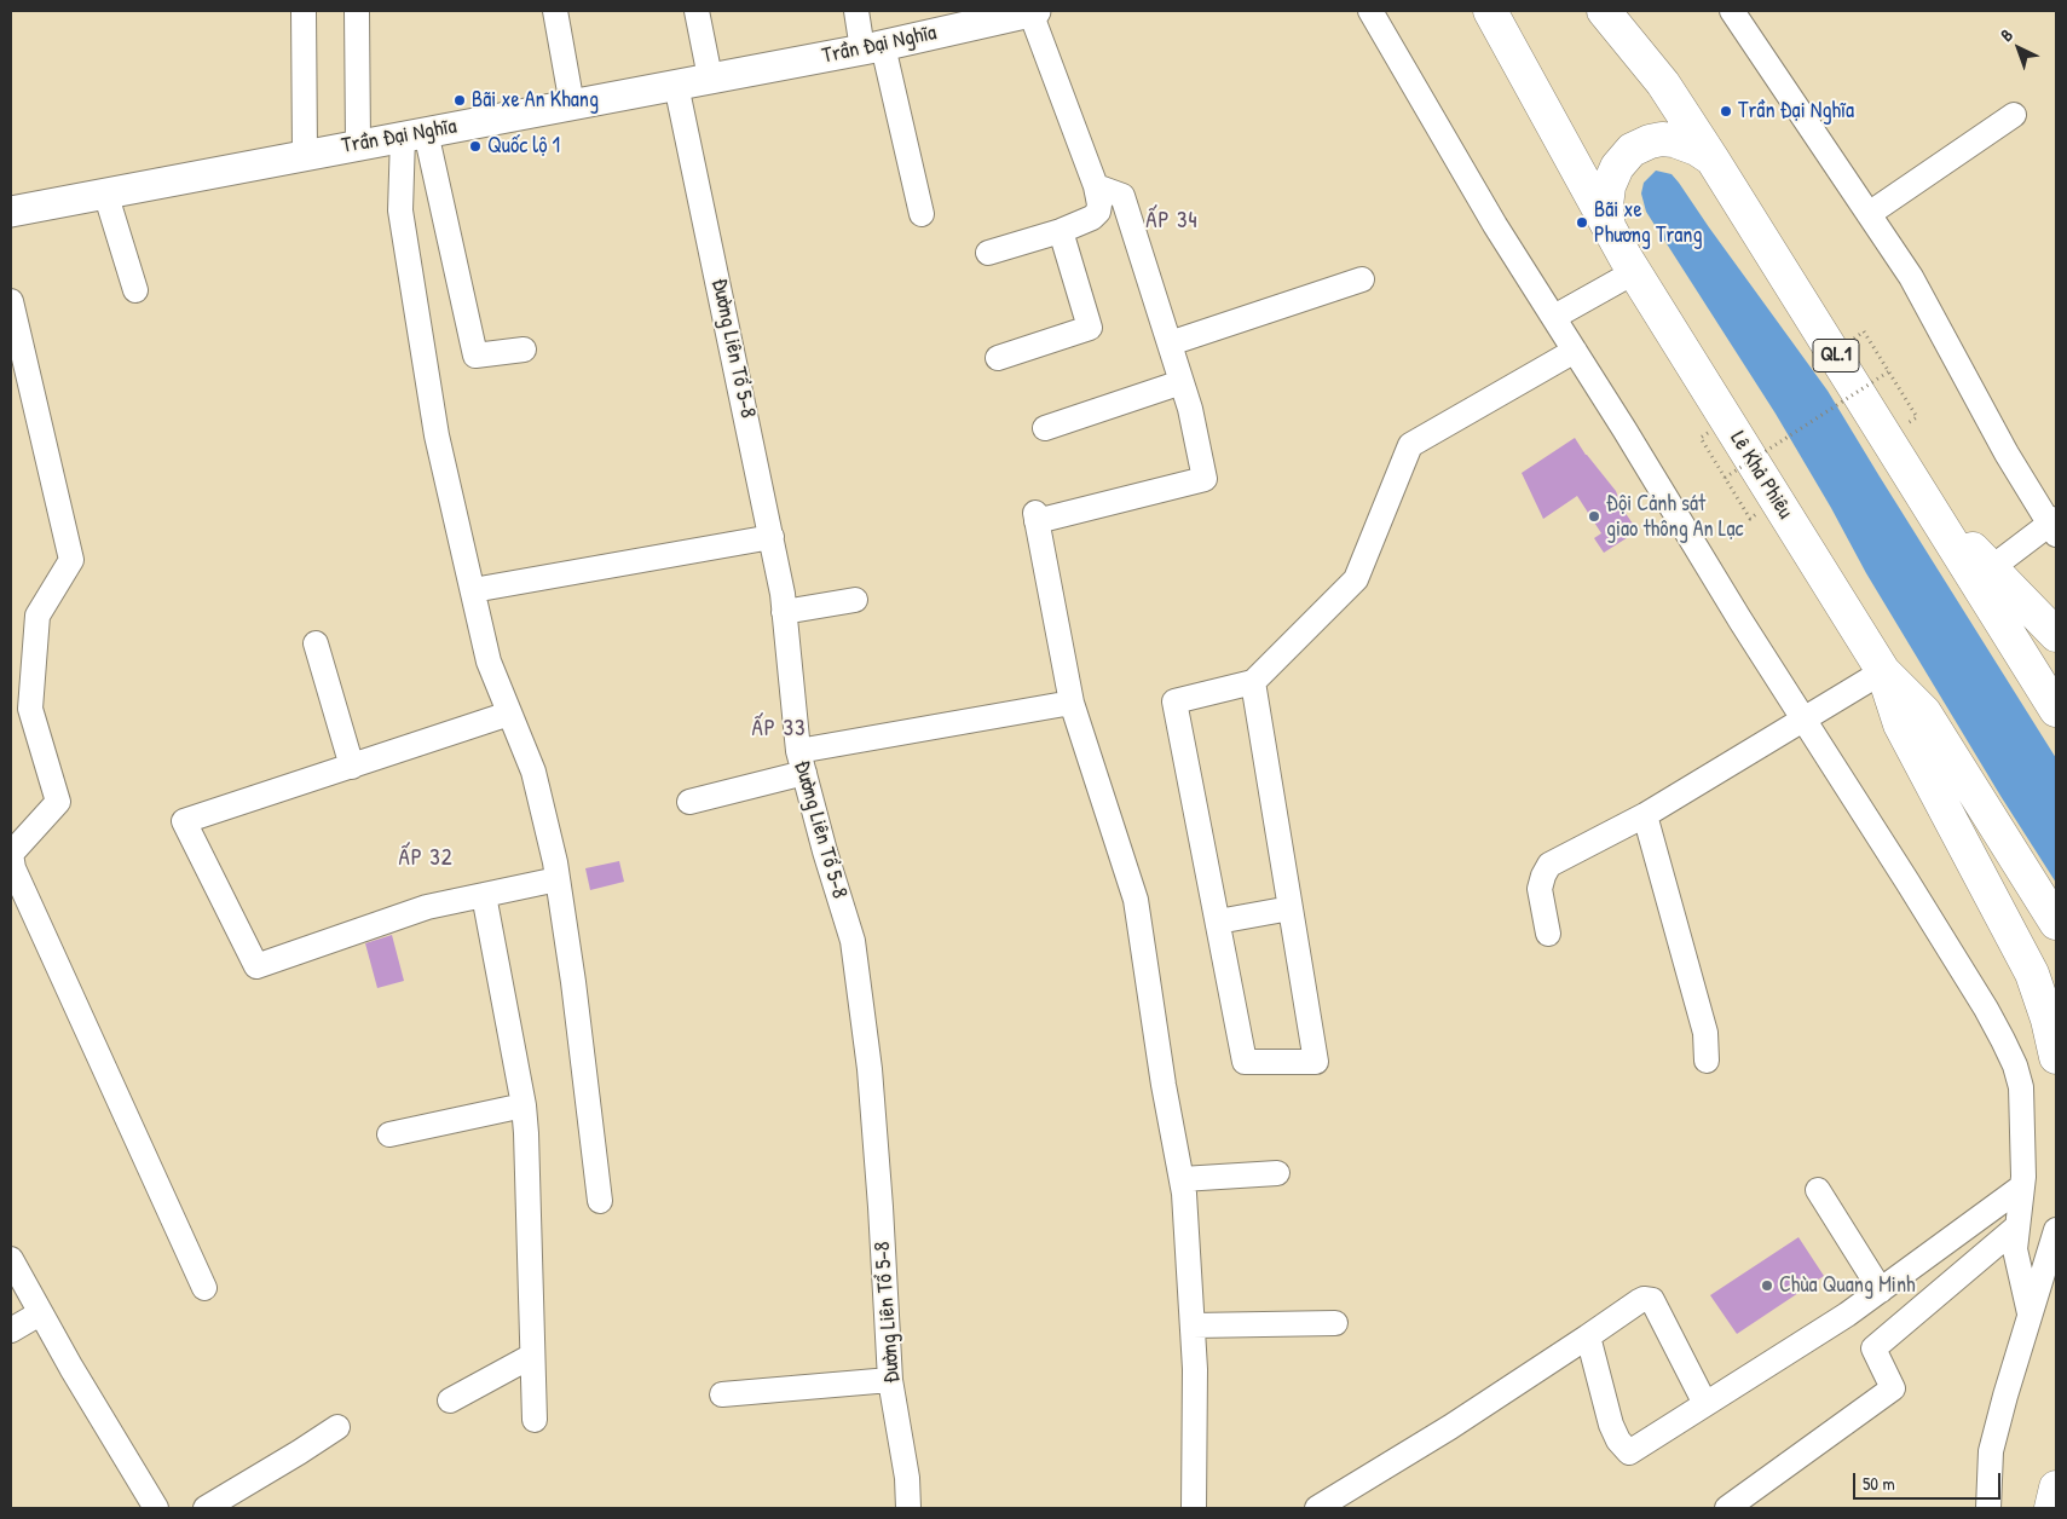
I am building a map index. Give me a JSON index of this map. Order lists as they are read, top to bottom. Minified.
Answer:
{"streets":{"highway":["QL.1","Lê Khả Phiêu"],"main road":["Trần Đại Nghĩa"],"street":["Đường Liên Tổ 5-8"]},"crossings":[["Trần Đại Nghĩa","Đường Liên Tổ 5-8"]],"districts":["ẤP 34","ẤP 33","ẤP 32"],"places":["Bãi xe An Khang","Trần Đại Nghĩa","Quốc lộ 1","Bãi xe Phương Trang","Đội Cảnh sát giao thông An Lạc","Chùa Quang Minh"],"scale_bar":"50 m","north":"top left"}
